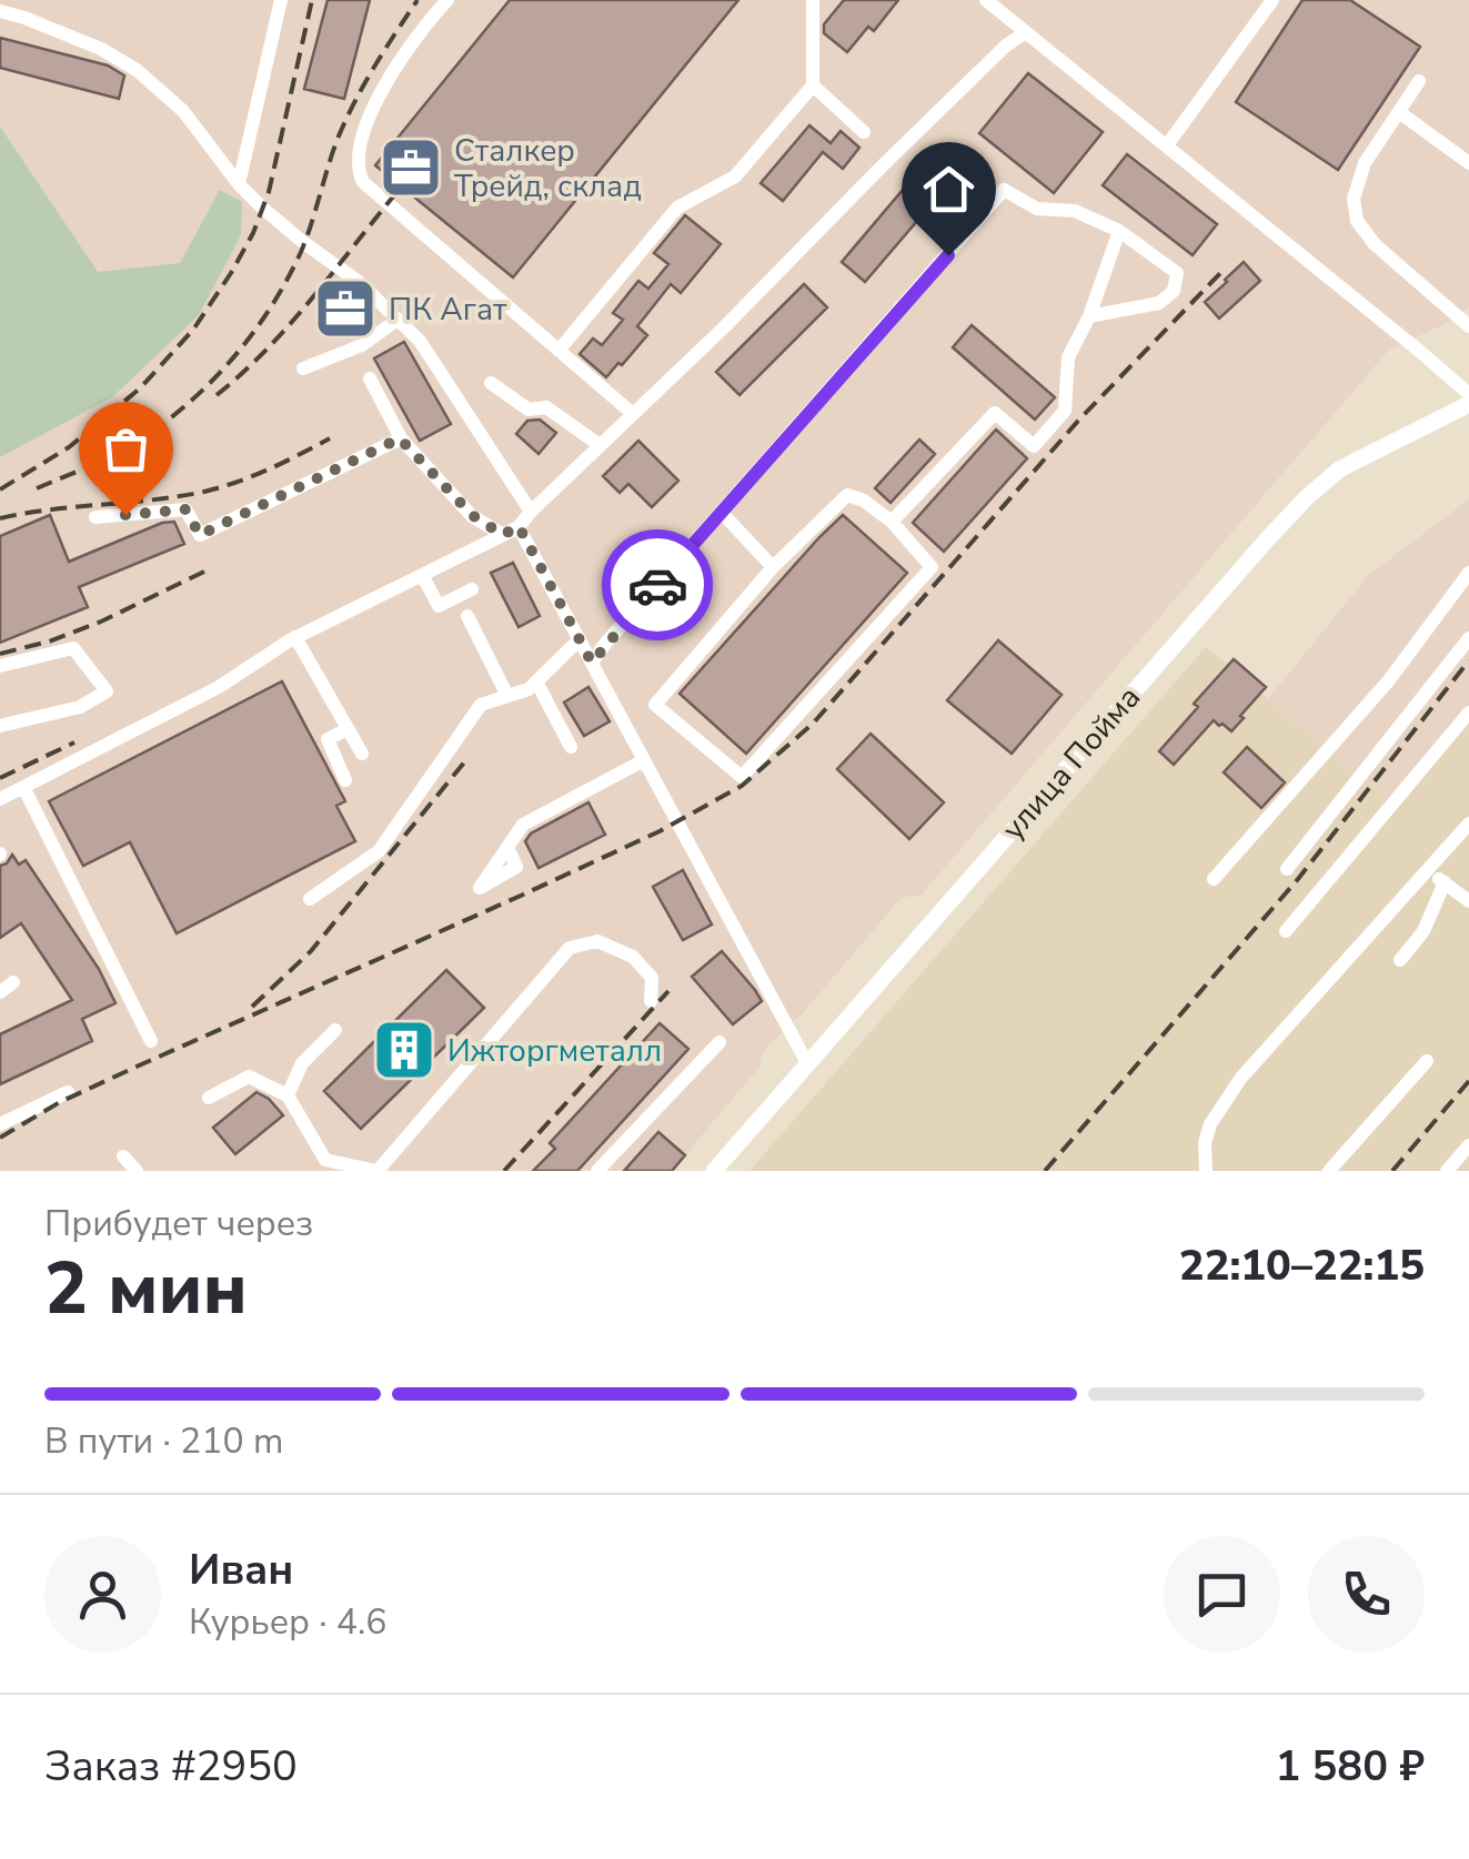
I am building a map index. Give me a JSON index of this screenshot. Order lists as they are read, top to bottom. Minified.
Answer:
{"streets":{"main road":["улица Пойма"]},"places":{"office":["Сталкер Трейд, склад","ПК Агат"],"building":["Ижторгметалл"]},"page":{"heading":["2 мин","Прибудет через","22:10–22:15"],"panel":["Иван","Курьер · 4.6","Заказ #2950","1 580 ₽"],"bar":"В пути · 210 m"}}
